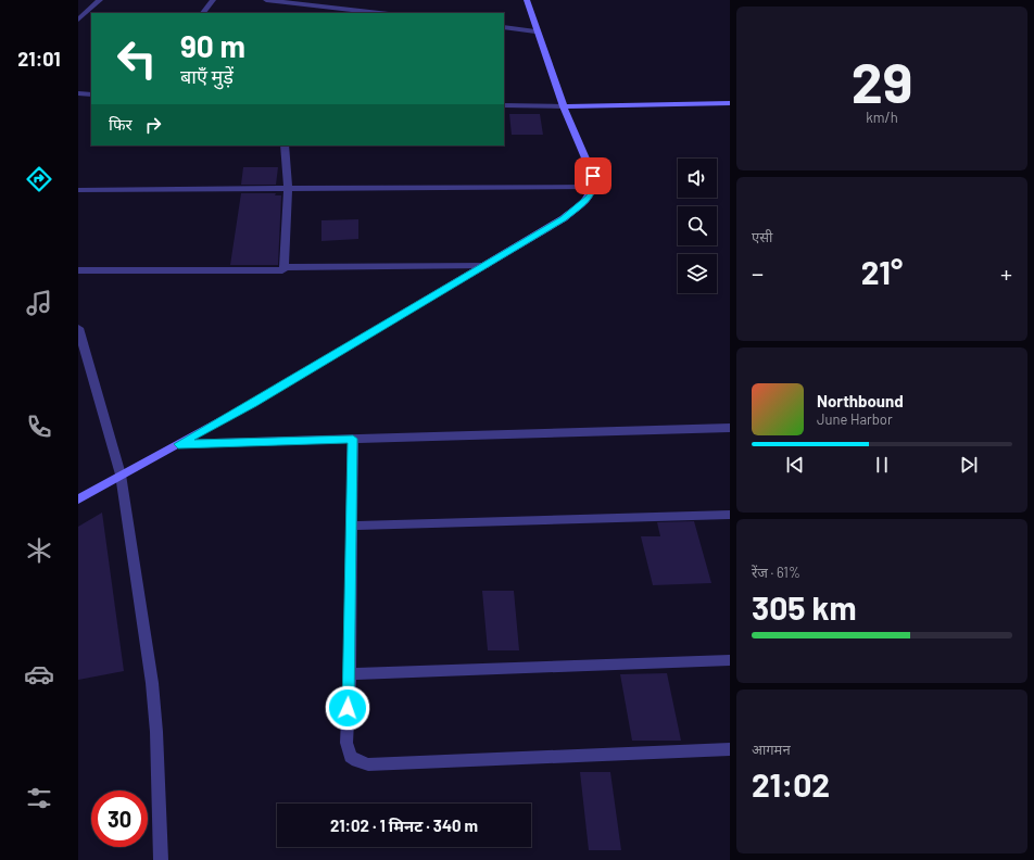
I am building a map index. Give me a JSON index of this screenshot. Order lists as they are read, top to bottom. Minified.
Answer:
{"page":{"tabs":"21:01","tile":[["29","km/h"],"एसी",["रेंज · 61%","305 km"],["आगमन","21:02"]],"turn":["90 m","बाएँ मुड़ें"],"then":"फिर","heat":["−","21°","+"],"song":["Northbound","June Harbor"],"limit":"30","trip":"21:02 · 1 मिनट · 340 m"}}
